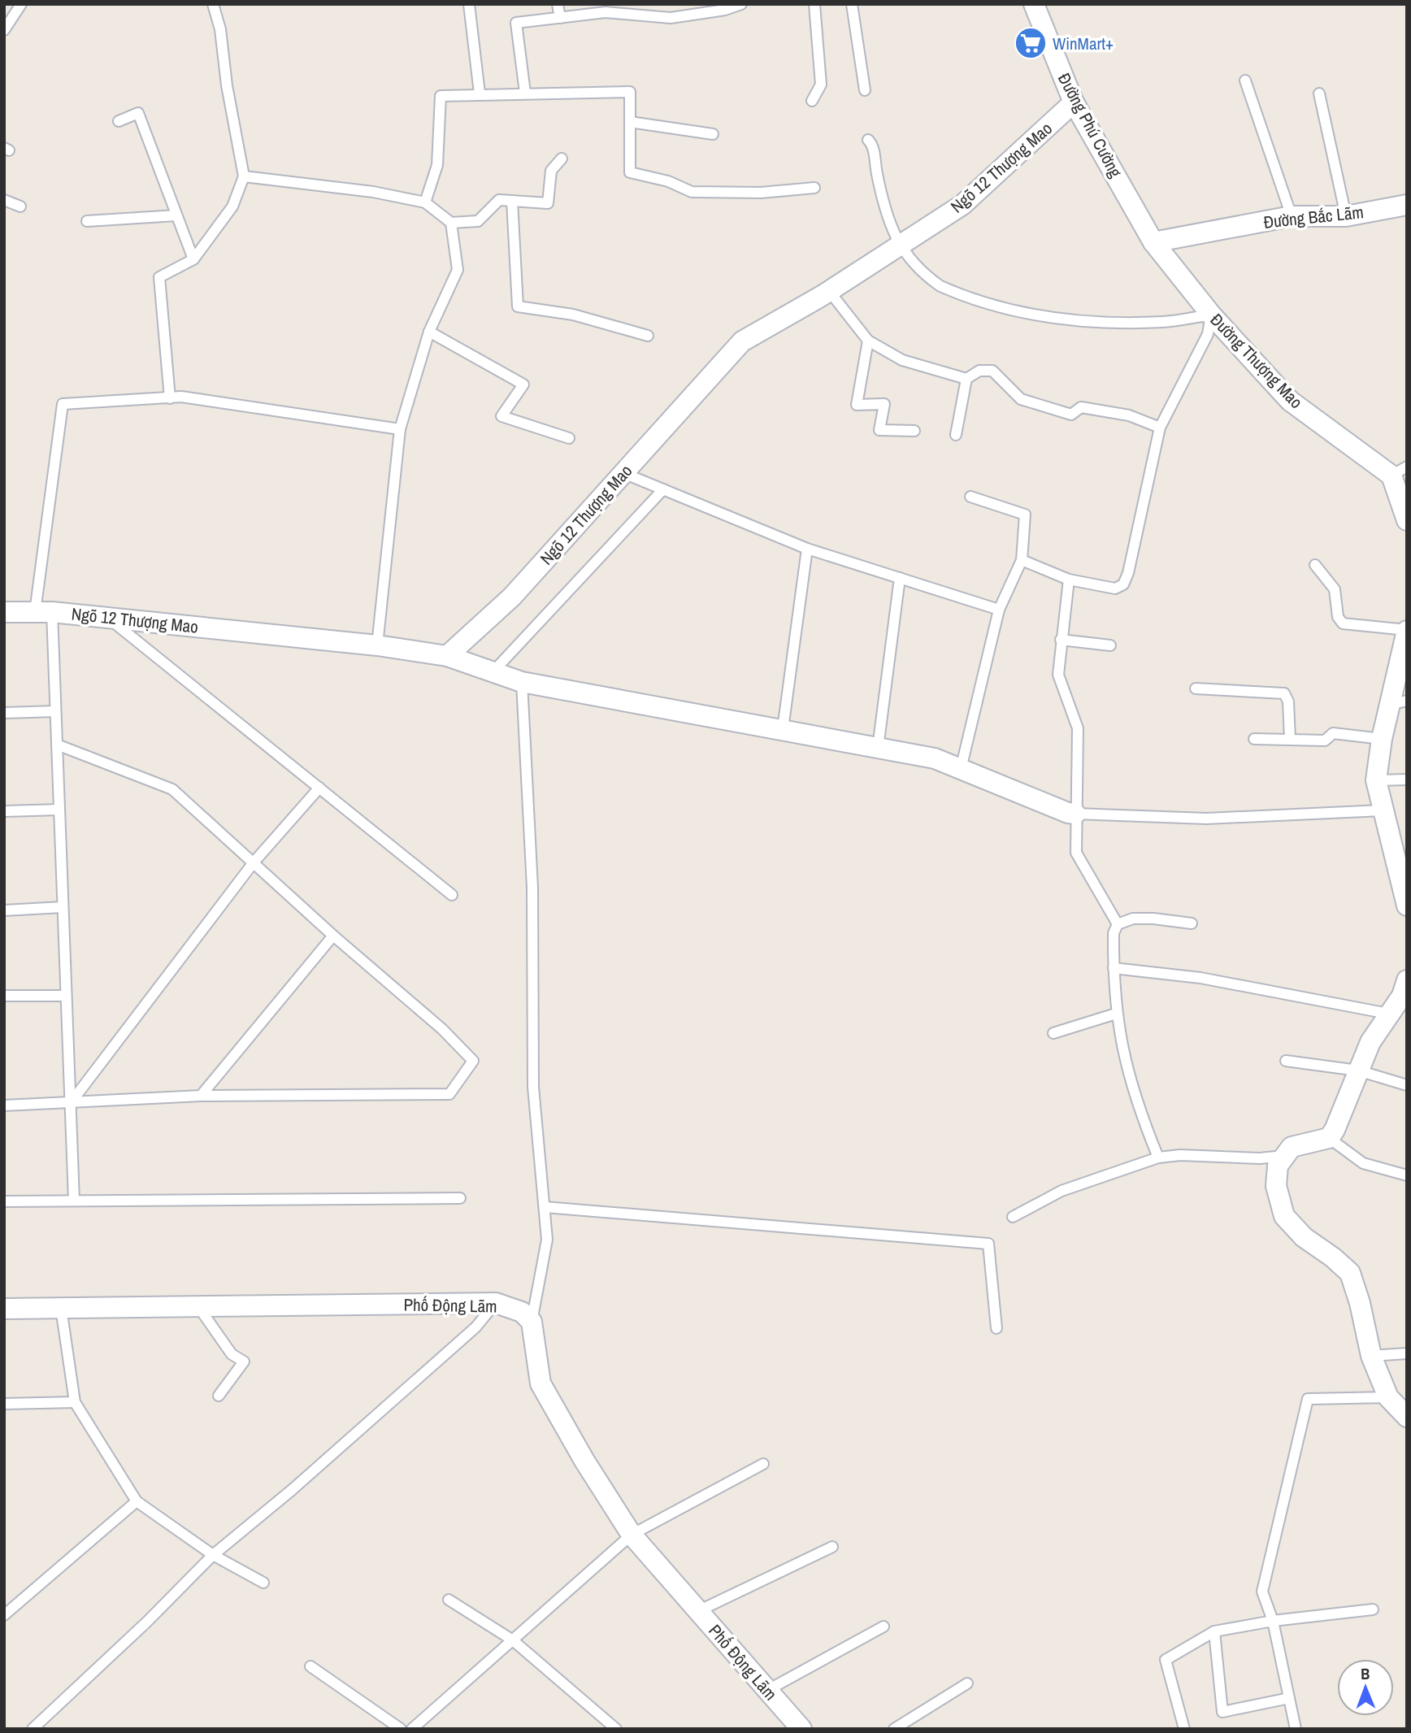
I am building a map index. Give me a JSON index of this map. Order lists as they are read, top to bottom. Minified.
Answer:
{"streets":{"street":["Đường Phú Cường","Ngõ 12 Thượng Mao","Đường Bắc Lãm","Đường Thượng Mao","Phố Động Lãm"]},"crossings":[["Đường Phú Cường","Ngõ 12 Thượng Mao"],["Đường Phú Cường","Đường Bắc Lãm"],["Đường Phú Cường","Đường Thượng Mao"],["Đường Bắc Lãm","Đường Thượng Mao"]],"places":{"supermarket":["WinMart+"]},"north":"top"}
